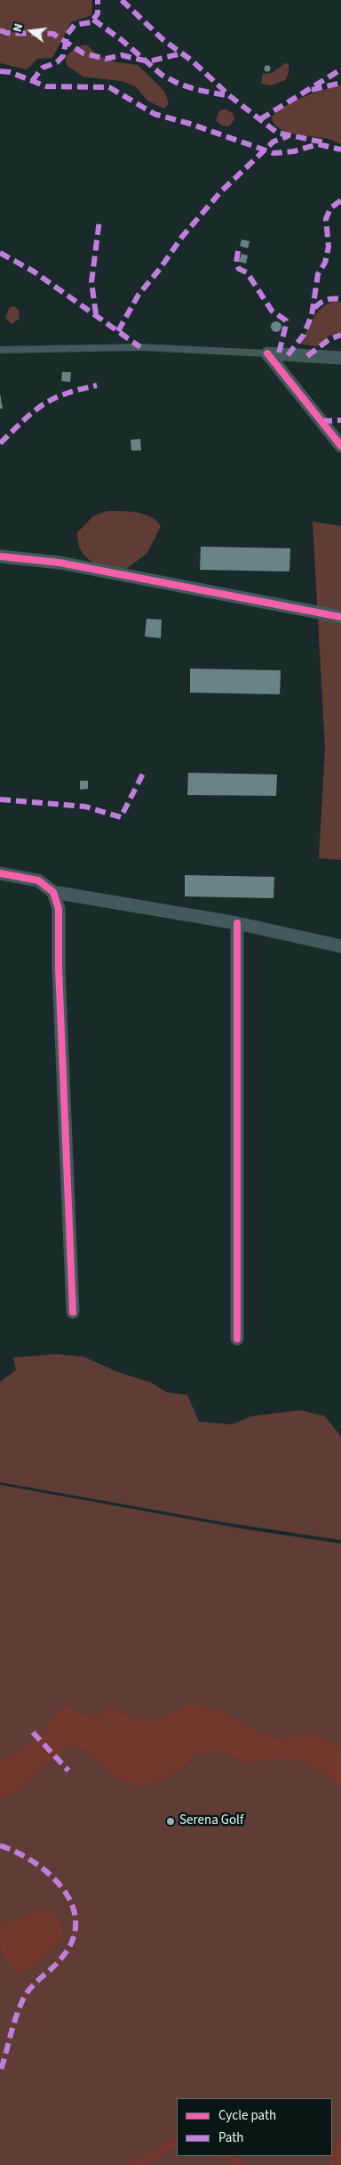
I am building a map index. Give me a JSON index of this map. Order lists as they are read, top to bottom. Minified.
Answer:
{"places":["Serena Golf"],"legend":["Cycle path","Path"],"north":"left"}
